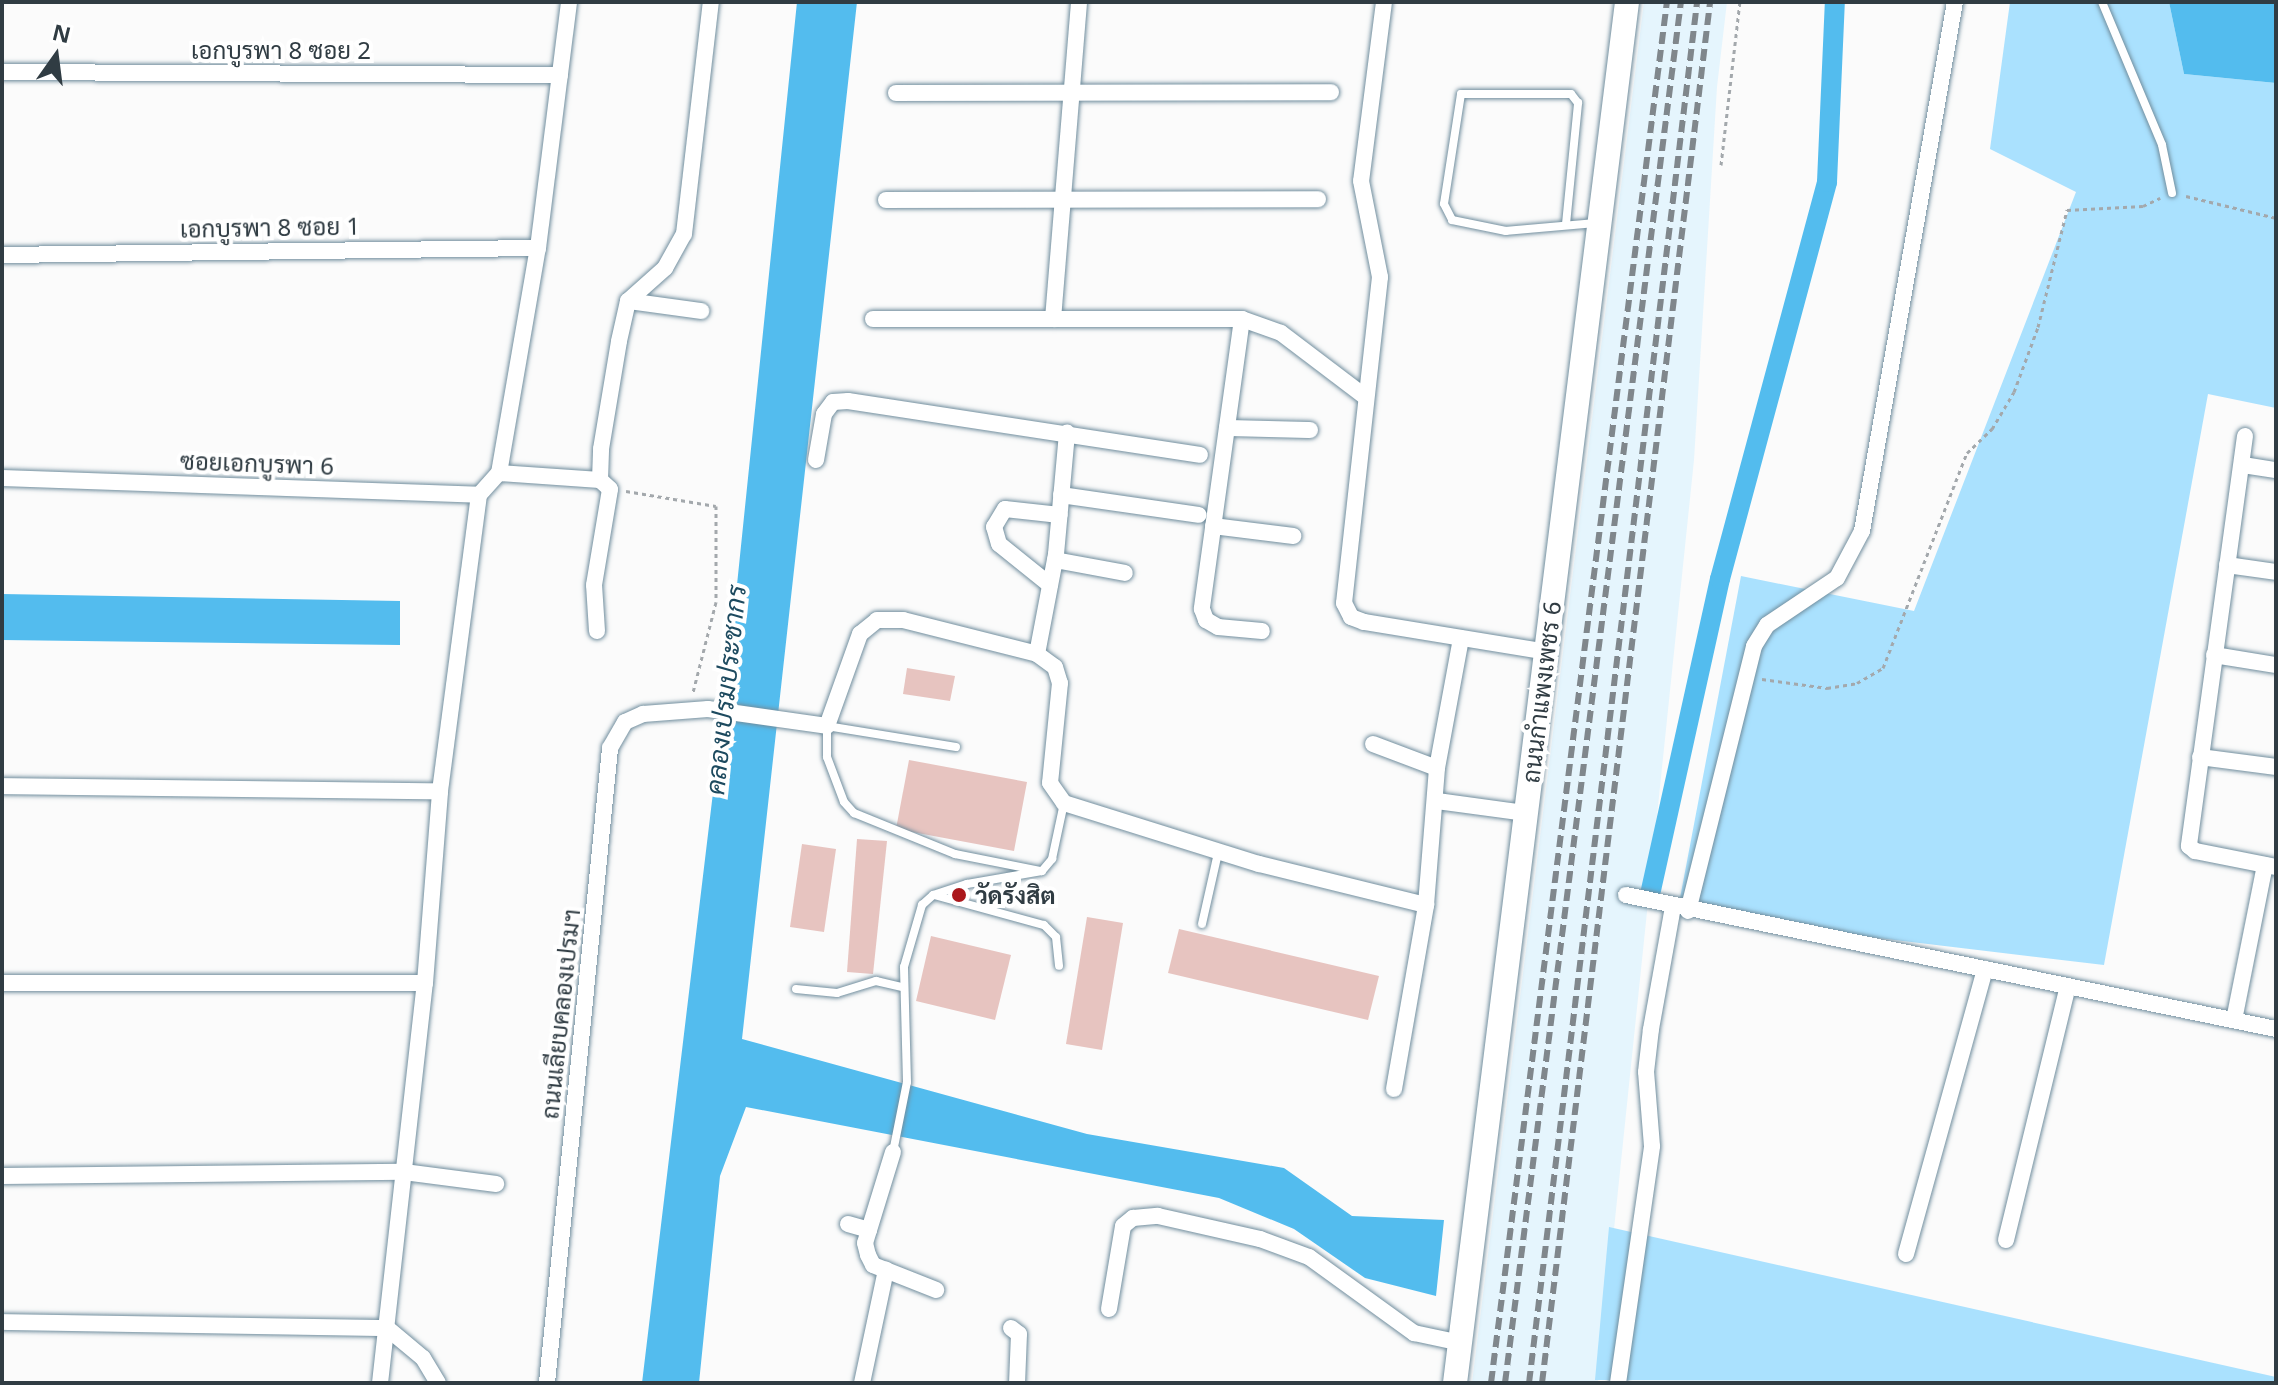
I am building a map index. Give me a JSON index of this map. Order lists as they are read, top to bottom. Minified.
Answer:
{"streets":{"main road":["ถนนกำแพงเพชร 6"],"street":["เอกบูรพา 8 ซอย 2","เอกบูรพา 8 ซอย 1","ซอยเอกบูรพา 6","ถนนเลียบคลองเปรมฯ"]},"water":["คลองเปรมประชากร"],"places":["วัดรังสิต"],"north":"top"}
